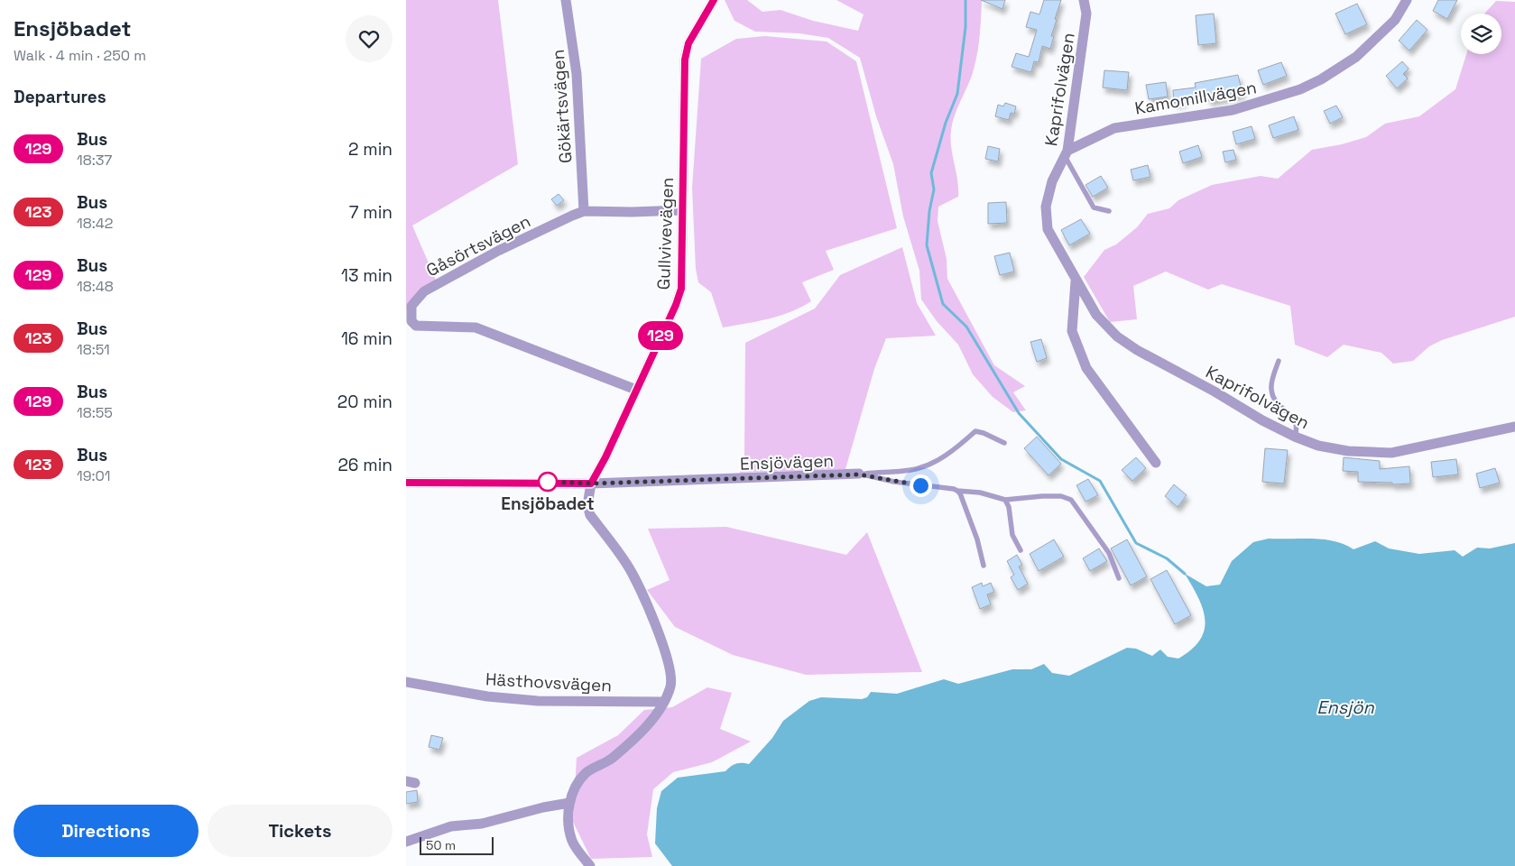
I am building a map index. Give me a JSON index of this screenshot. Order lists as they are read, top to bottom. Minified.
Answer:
{"streets":{"street":["Kaprifolvägen","Kamomillvägen","Gökärtsvägen","Gullvivevägen","Gåsörtsvägen","Ensjövägen","Hästhovsvägen"]},"crossings":[["Kaprifolvägen","Kamomillvägen"],["Gökärtsvägen","Gåsörtsvägen"],["Gullvivevägen","Gåsörtsvägen"],["Gullvivevägen","Ensjövägen"]],"water":["Ensjön"],"places":["Ensjöbadet"],"lines":["bus line 129"],"scale_bar":"50 m","page":{"heading":[["Ensjöbadet","Walk · 4 min · 250 m"],"Departures"],"on_map":"129","list":[{"mark":"129","name":"Bus","note":"18:37","value":"2 min"},{"mark":"123","name":"Bus","note":"18:42","value":"7 min"},{"mark":"129","name":"Bus","note":"18:48","value":"13 min"},{"mark":"123","name":"Bus","note":"18:51","value":"16 min"},{"mark":"129","name":"Bus","note":"18:55","value":"20 min"},{"mark":"123","name":"Bus","note":"19:01","value":"26 min"}],"buttons":["Directions","Tickets"],"scale":"50 m"}}
